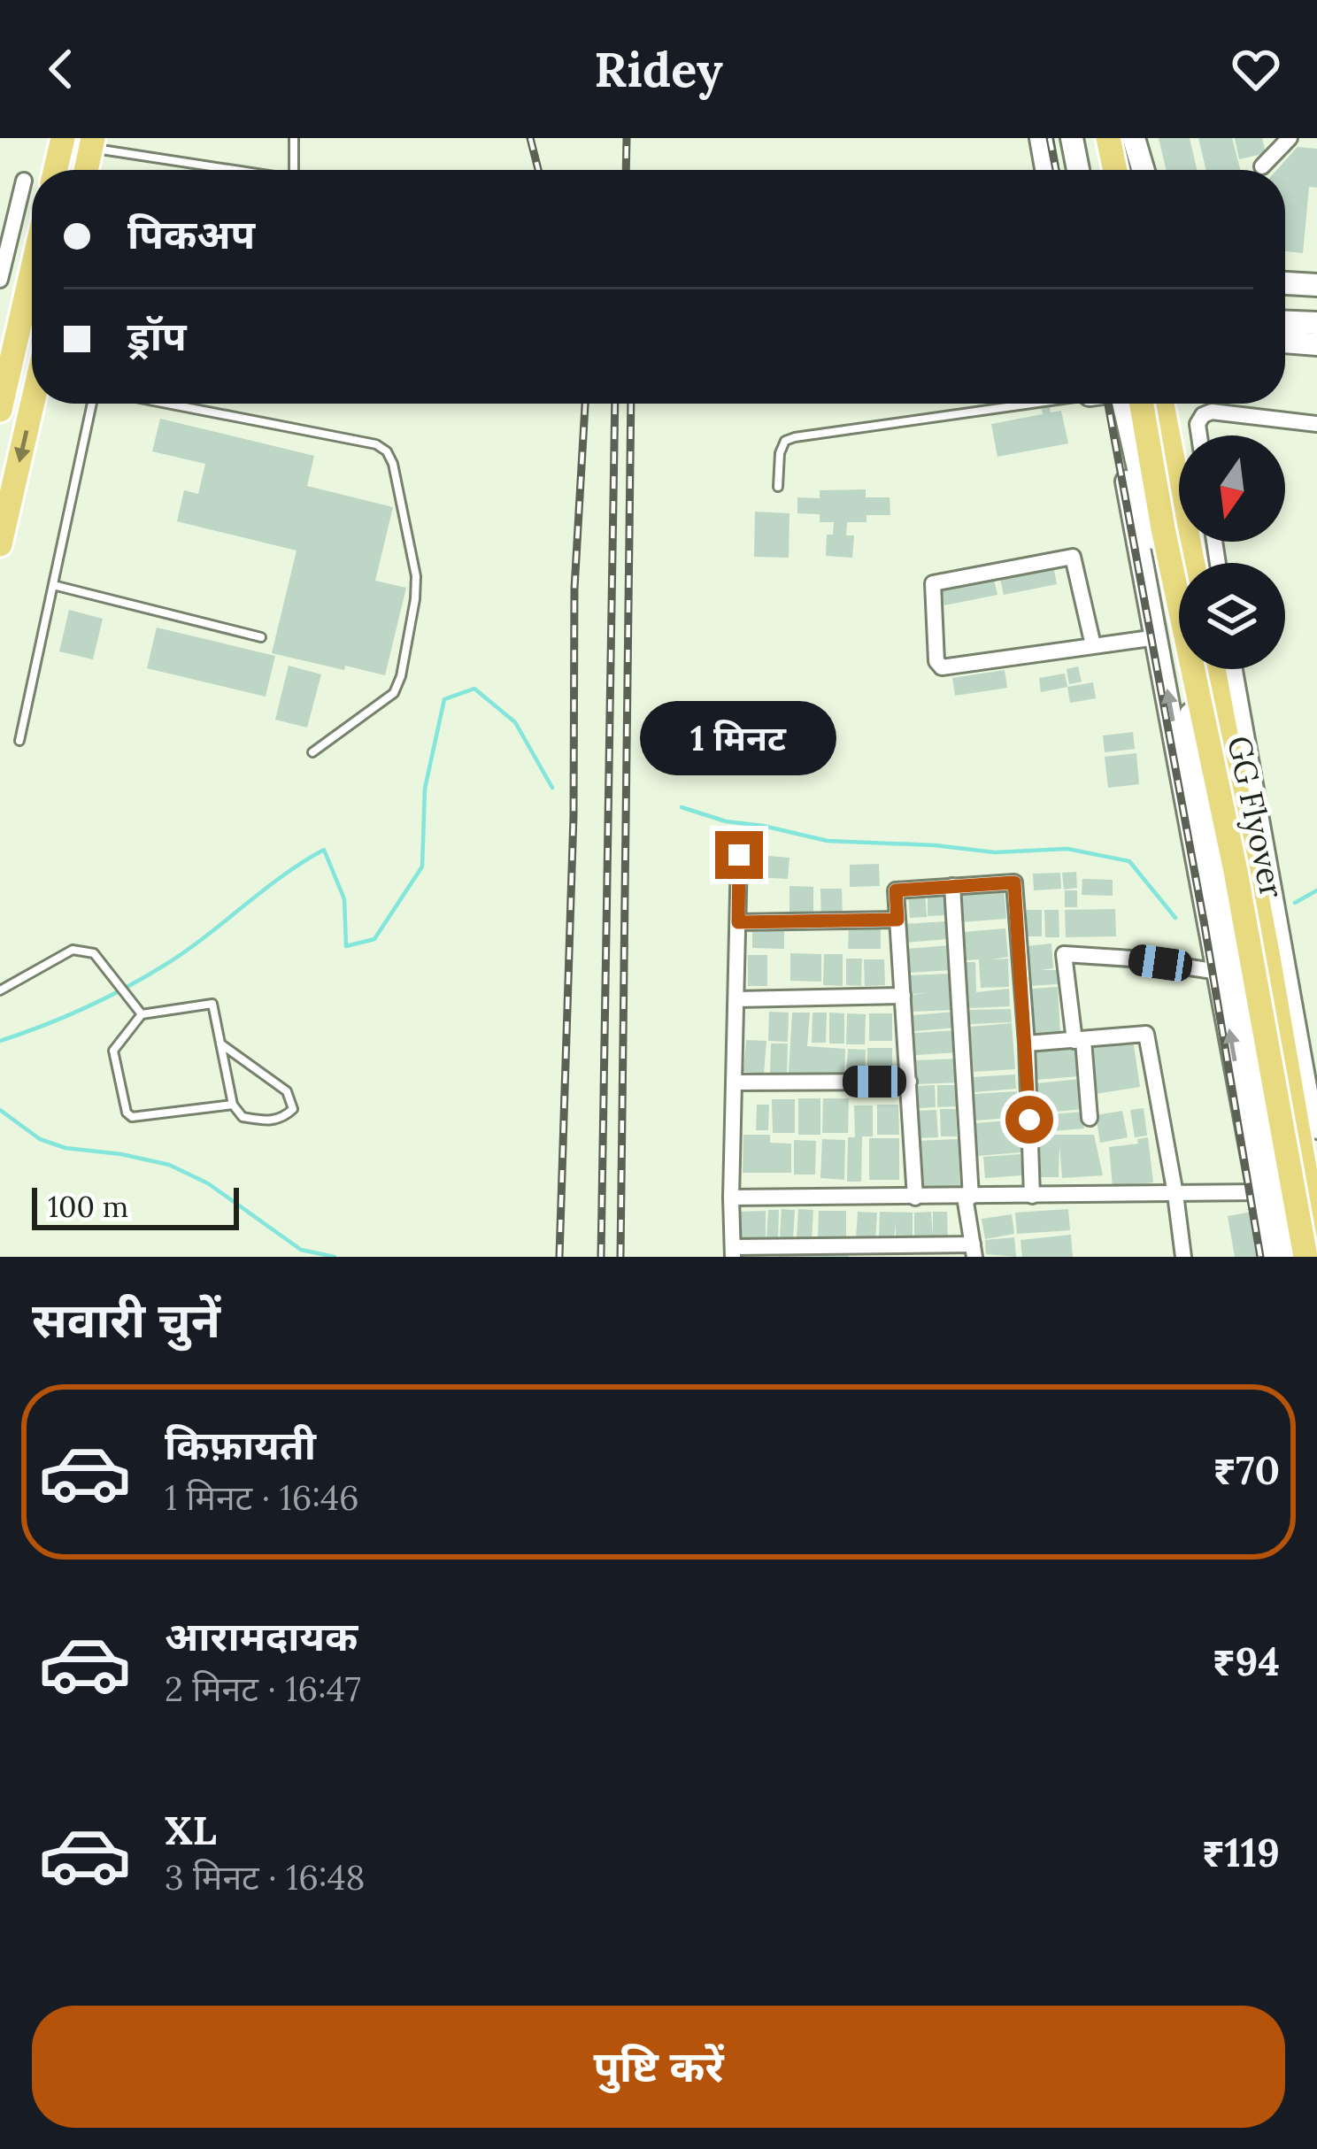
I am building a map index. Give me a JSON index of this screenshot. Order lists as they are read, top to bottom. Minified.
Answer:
{"streets":{"main road":["GG Flyover"]},"scale_bar":"100 m","north":"bottom","page":{"header":"Ridey","banner":["पिकअप","ड्रॉप"],"bubble":"1 मिनट","scale":"100 m","heading":"सवारी चुनें","list":[{"name":"किफ़ायती","note":"1 मिनट · 16:46","value":"₹70"},{"name":"आरामदायक","note":"2 मिनट · 16:47","value":"₹94"},{"name":"XL","note":"3 मिनट · 16:48","value":"₹119"}],"buttons":"पुष्टि करें"}}
